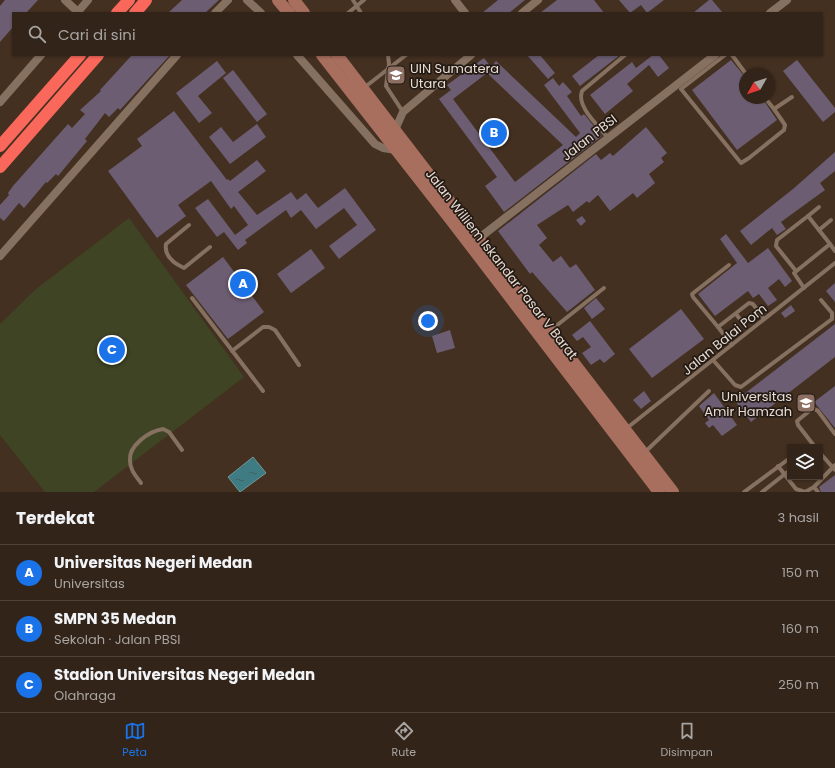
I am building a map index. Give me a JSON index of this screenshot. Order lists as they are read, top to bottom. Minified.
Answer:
{"streets":{"street":["Jalan PBSI","Jalan Williem Iskandar Pasar V Barat"],"lane":["Jalan Balai Pom"]},"crossings":[["Jalan PBSI","Jalan Williem Iskandar Pasar V Barat"],["Jalan Williem Iskandar Pasar V Barat","Jalan Balai Pom"]],"places":{"school or university":["UIN Sumatera Utara","Universitas Amir Hamzah"]},"north":"bottom left","page":{"search":"Cari di sini","pins":["B","A","C"],"heading":["Terdekat","3 hasil"],"list":[{"mark":"A","name":"Universitas Negeri Medan","note":"Universitas","value":"150 m"},{"mark":"B","name":"SMPN 35 Medan","note":"Sekolah · Jalan PBSI","value":"160 m"},{"mark":"C","name":"Stadion Universitas Negeri Medan","note":"Olahraga","value":"250 m"}],"nav":["Peta","Rute","Disimpan"]}}
